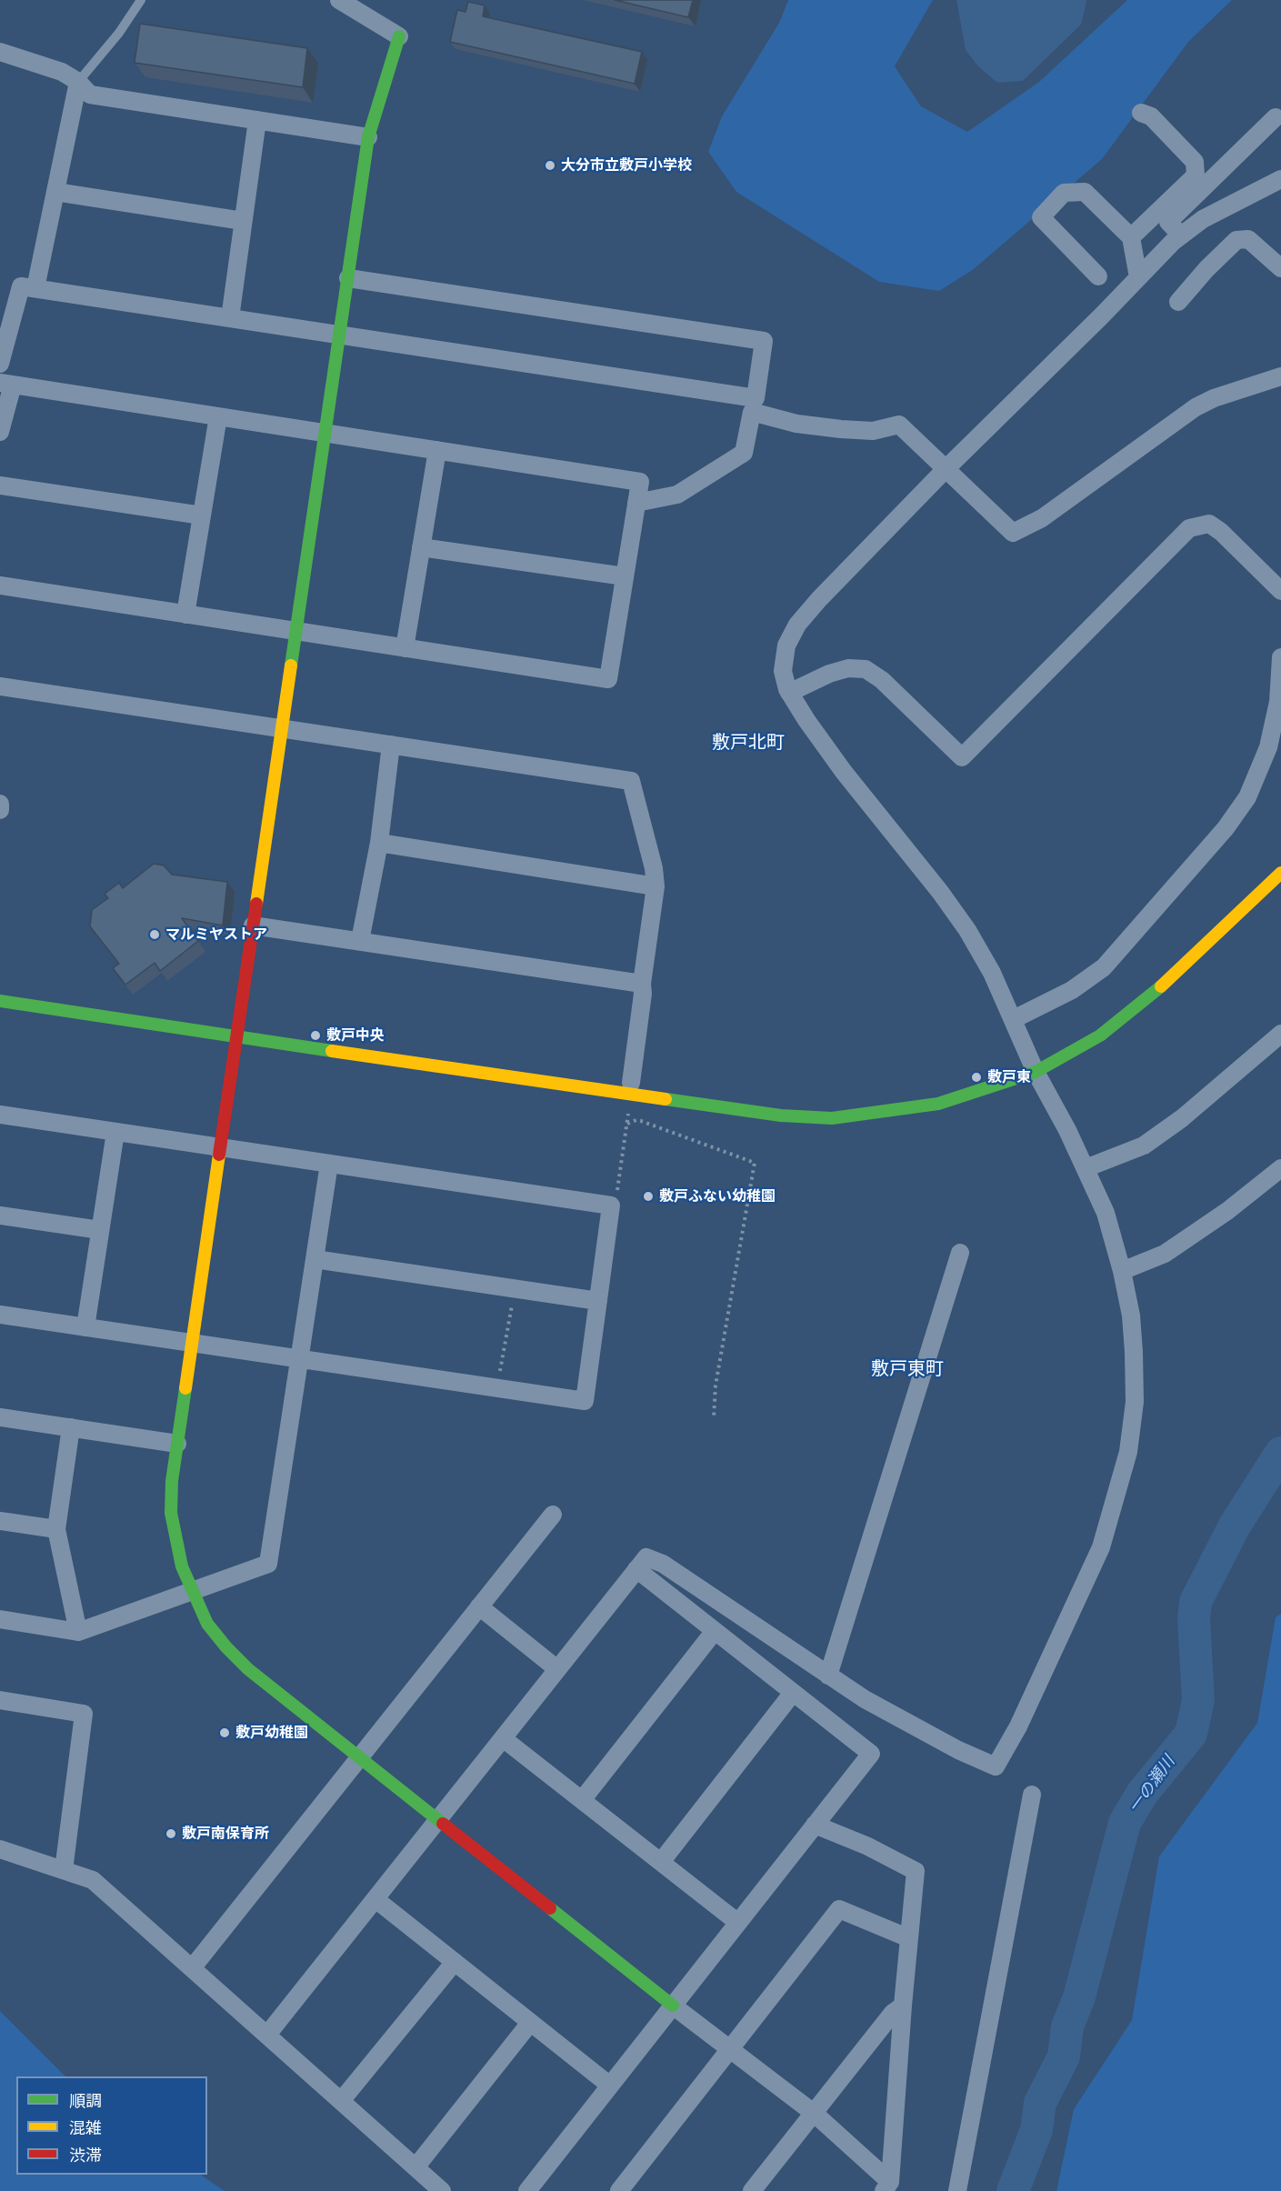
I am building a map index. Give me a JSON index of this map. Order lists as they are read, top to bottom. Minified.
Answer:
{"districts":["敷戸北町","敷戸東町"],"water":["一の瀬川"],"places":["大分市立敷戸小学校","マルミヤストア","敷戸中央","敷戸東","敷戸ふない幼稚園","敷戸幼稚園","敷戸南保育所"],"legend":["順調","混雑","渋滞"]}
